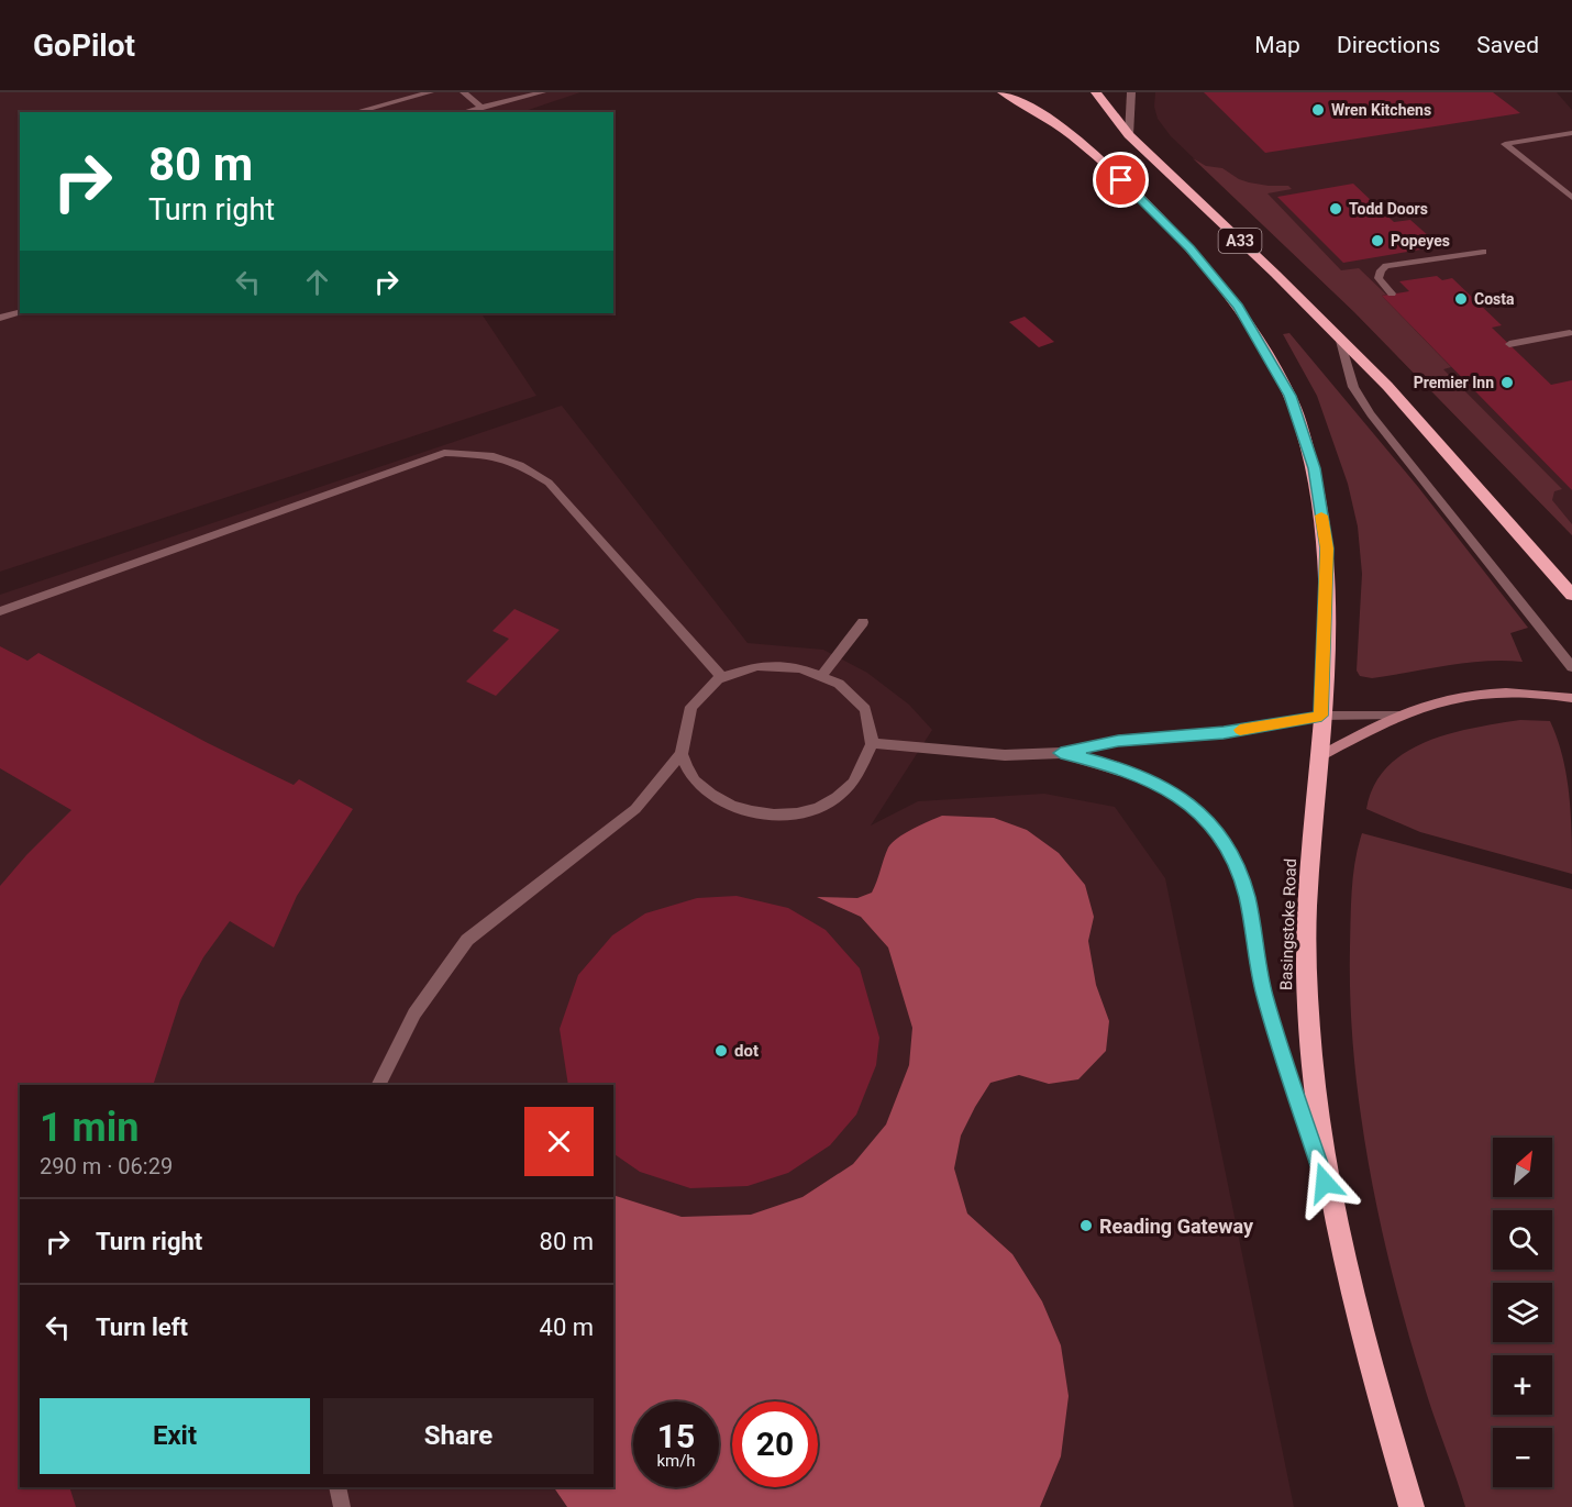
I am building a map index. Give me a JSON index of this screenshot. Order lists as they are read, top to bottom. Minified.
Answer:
{"streets":{"highway":["A33","Basingstoke Road"]},"crossings":[["A33","Basingstoke Road"]],"places":["Wren Kitchens","Todd Doors","Popeyes","Costa","Premier Inn","dot","Reading Gateway"],"north":"top right","page":{"header":"GoPilot","nav":["Map","Directions","Saved"],"turn":["80 m","Turn right"],"heading":["1 min","290 m · 06:29"],"map_buttons":["+","−"],"list":[{"name":"Turn right","value":"80 m"},{"name":"Turn left","value":"40 m"}],"buttons":["Exit","Share"],"speed":"15 km/h","limit":"20"}}
